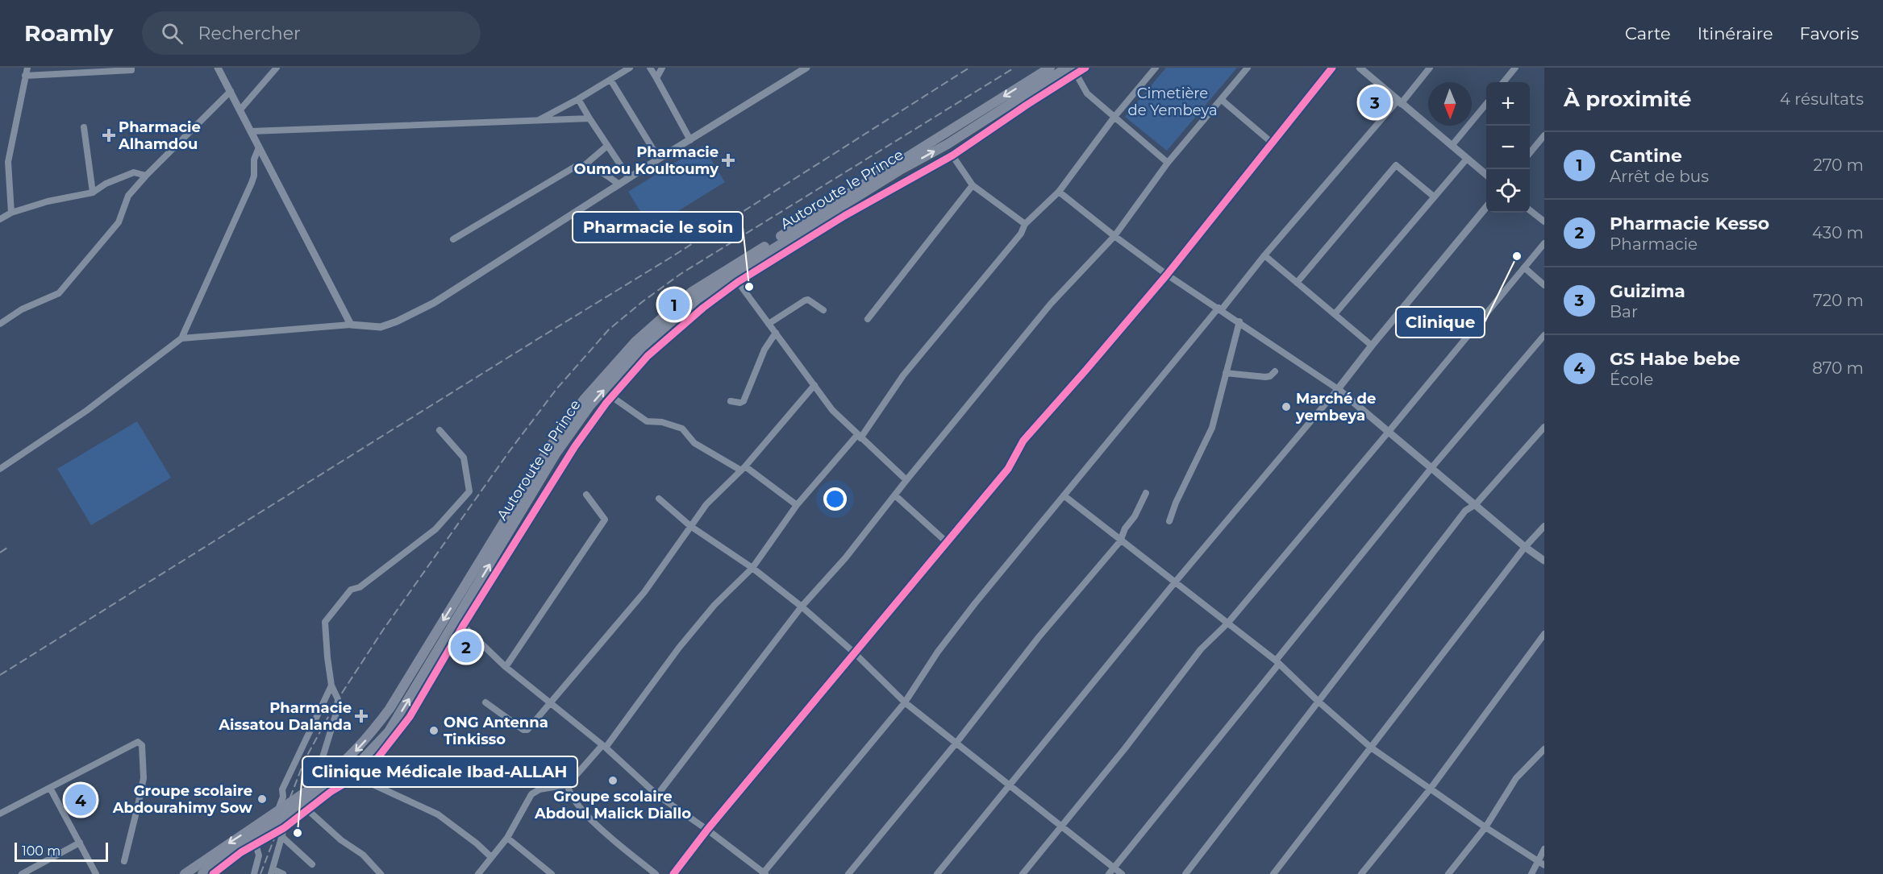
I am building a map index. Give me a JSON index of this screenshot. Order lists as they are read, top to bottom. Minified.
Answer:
{"streets":{"main road":["Autoroute le Prince"]},"parks":["Cimetière de Yembeya"],"places":{"health":["Pharmacie Alhamdou","Pharmacie Oumou Koultoumy","Pharmacie Aissatou Dalanda"],"other":["Clinique","Pharmacie le soin","Marché de yembeya","ONG Antenna Tinkisso","Groupe scolaire Abdoul Malick Diallo","Groupe scolaire Abdourahimy Sow","Clinique Médicale Ibad-ALLAH"]},"scale_bar":"100 m","north":"bottom","page":{"header":"Roamly","search":"Rechercher","nav":["Carte","Itinéraire","Favoris"],"heading":["À proximité","4 résultats"],"map_buttons":["+","−"],"pins":["3","1","2","4"],"list":[{"mark":"1","name":"Cantine","note":"Arrêt de bus","value":"270 m"},{"mark":"2","name":"Pharmacie Kesso","note":"Pharmacie","value":"430 m"},{"mark":"3","name":"Guizima","note":"Bar","value":"720 m"},{"mark":"4","name":"GS Habe bebe","note":"École","value":"870 m"}],"scale":"100 m"}}
